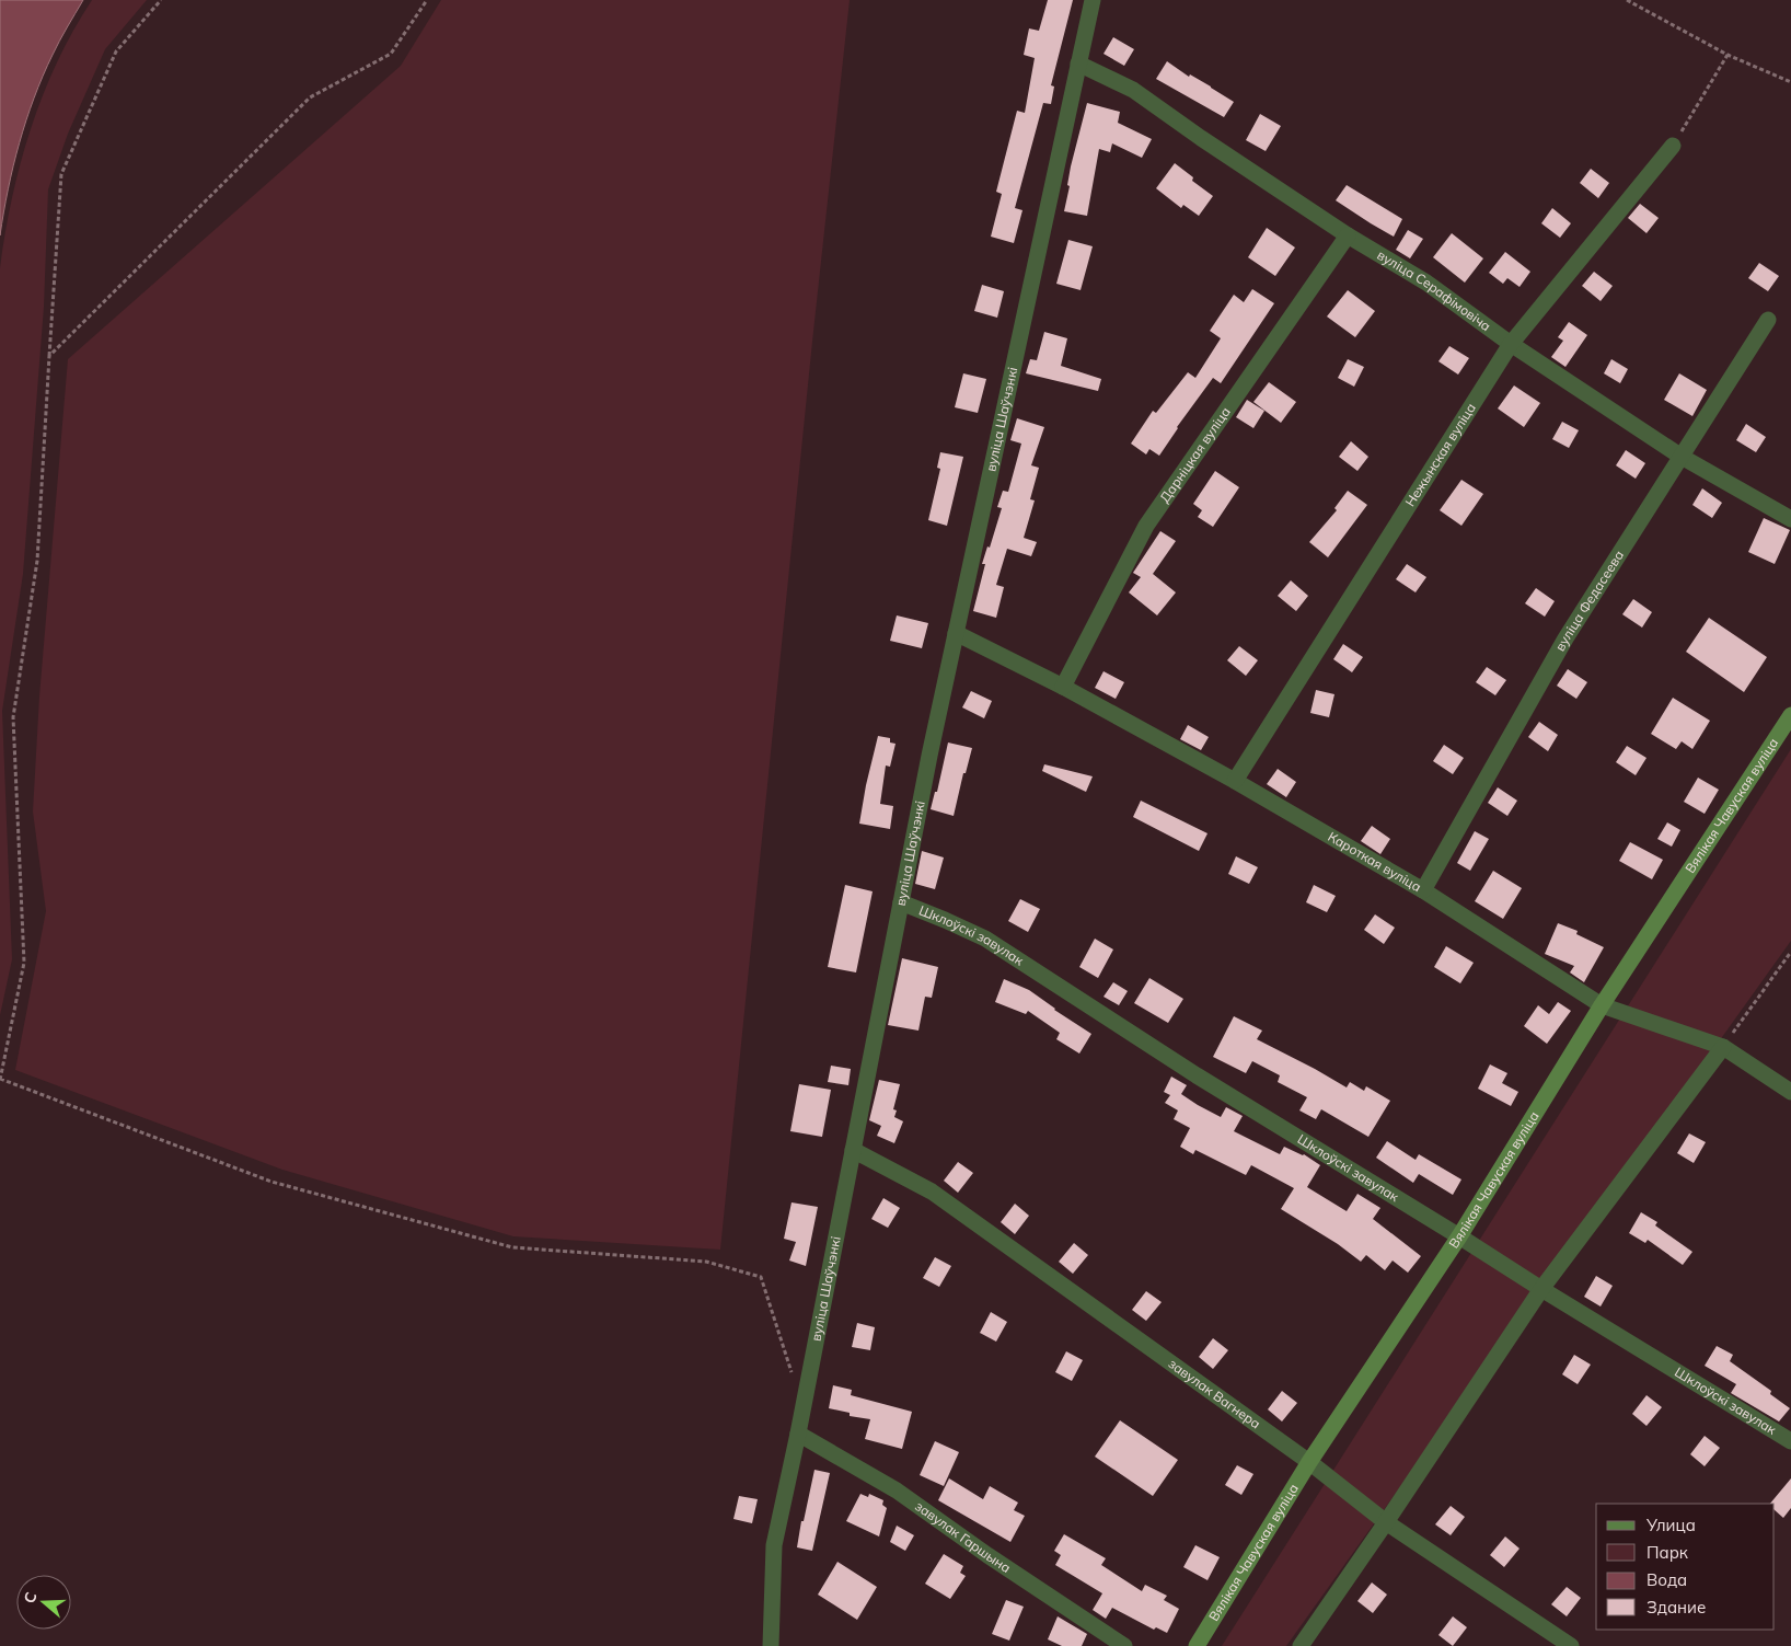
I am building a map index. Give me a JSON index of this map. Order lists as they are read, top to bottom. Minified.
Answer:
{"streets":{"main road":["Вялікая Чавуская вуліца"],"street":["вуліца Серафімовіча","вуліца Шаўчэнкі","Нежынская вуліца","Дарніцкая вуліца","вуліца Федасеева","Кароткая вуліца","Шклоўскі завулак","завулак Вагнера","завулак Гаршына"]},"crossings":[["вуліца Серафімовіча","вуліца Шаўчэнкі"],["вуліца Серафімовіча","Нежынская вуліца"],["вуліца Серафімовіча","Дарніцкая вуліца"],["вуліца Серафімовіча","вуліца Федасеева"],["вуліца Шаўчэнкі","Кароткая вуліца"],["вуліца Шаўчэнкі","Шклоўскі завулак"],["вуліца Шаўчэнкі","завулак Вагнера"],["вуліца Шаўчэнкі","завулак Гаршына"],["Нежынская вуліца","Кароткая вуліца"],["Дарніцкая вуліца","Кароткая вуліца"],["вуліца Федасеева","Кароткая вуліца"],["Вялікая Чавуская вуліца","Кароткая вуліца"],["Вялікая Чавуская вуліца","Шклоўскі завулак"],["Вялікая Чавуская вуліца","завулак Вагнера"]],"legend":["Улица","Парк","Вода","Здание"],"north":"left"}
